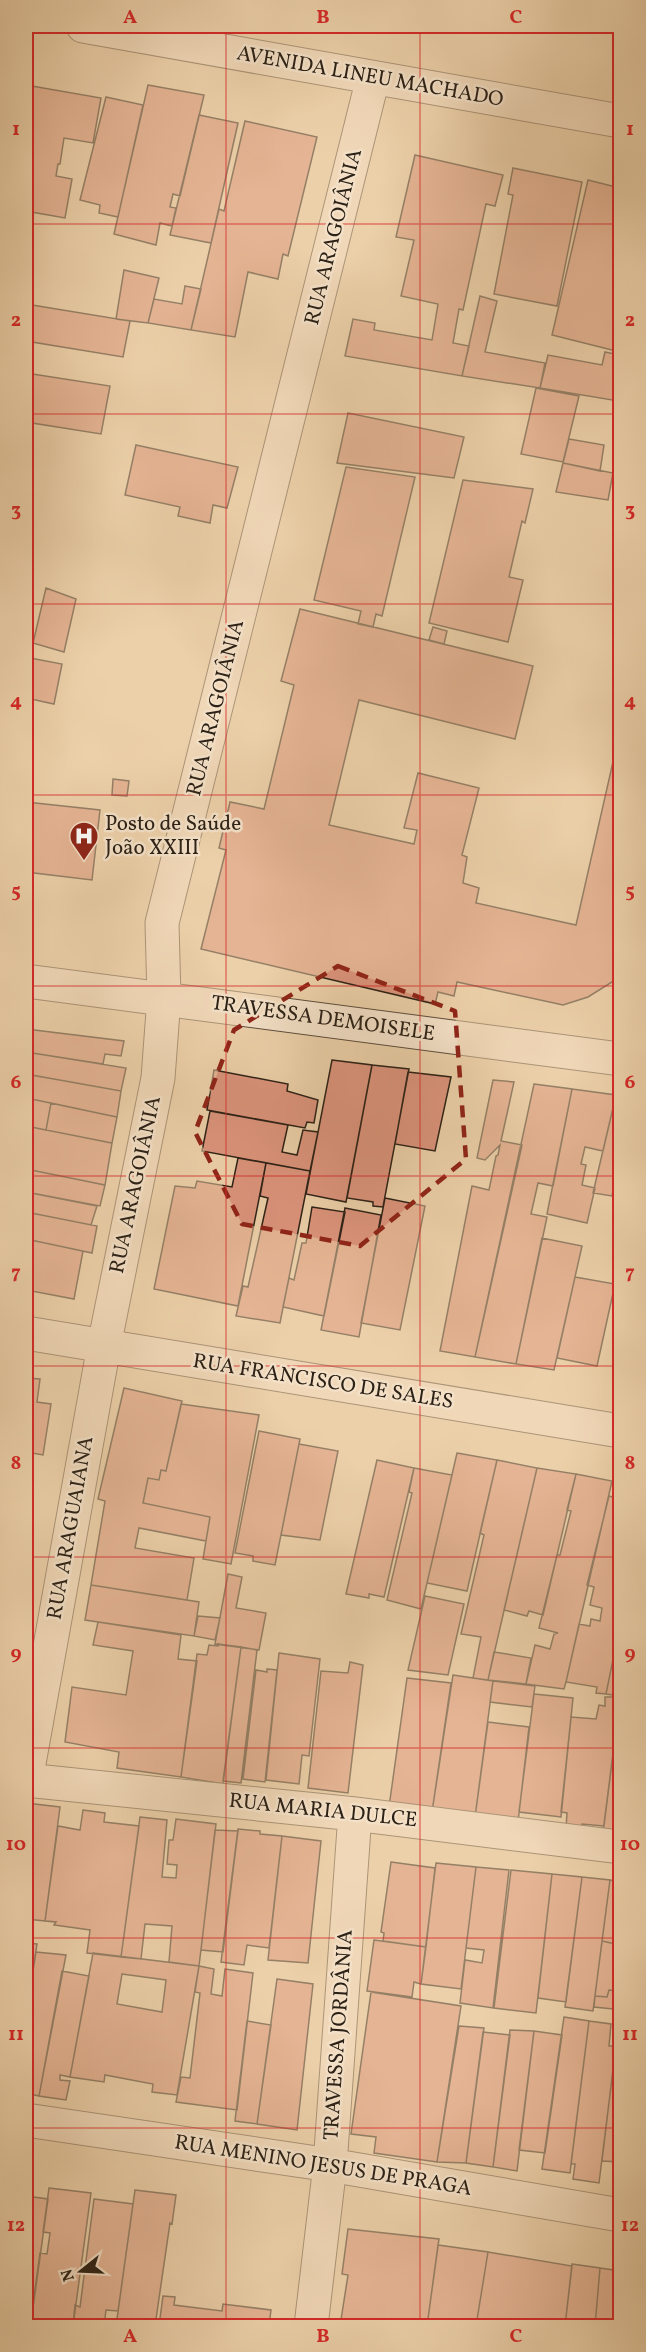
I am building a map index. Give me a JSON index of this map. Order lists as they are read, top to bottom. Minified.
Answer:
{"streets":{"street":["AVENIDA LINEU MACHADO","RUA ARAGOIÂNIA","TRAVESSA DEMOISELE","RUA FRANCISCO DE SALES","RUA ARAGUAIANA","RUA MARIA DULCE","TRAVESSA JORDÂNIA","RUA MENINO JESUS DE PRAGA"]},"crossings":[["AVENIDA LINEU MACHADO","RUA ARAGOIÂNIA"],["RUA ARAGOIÂNIA","TRAVESSA DEMOISELE"],["RUA ARAGOIÂNIA","RUA FRANCISCO DE SALES"],["RUA ARAGOIÂNIA","RUA ARAGUAIANA"],["RUA FRANCISCO DE SALES","RUA ARAGUAIANA"],["RUA ARAGUAIANA","RUA MARIA DULCE"],["RUA MARIA DULCE","TRAVESSA JORDÂNIA"],["TRAVESSA JORDÂNIA","RUA MENINO JESUS DE PRAGA"]],"places":{"hospital":["Posto de Saúde João XXIII"]},"north":"left","grid":{"columns":["A","B","C"],"rows":["1","2","3","4","5","6","7","8","9","10","11","12"]}}
